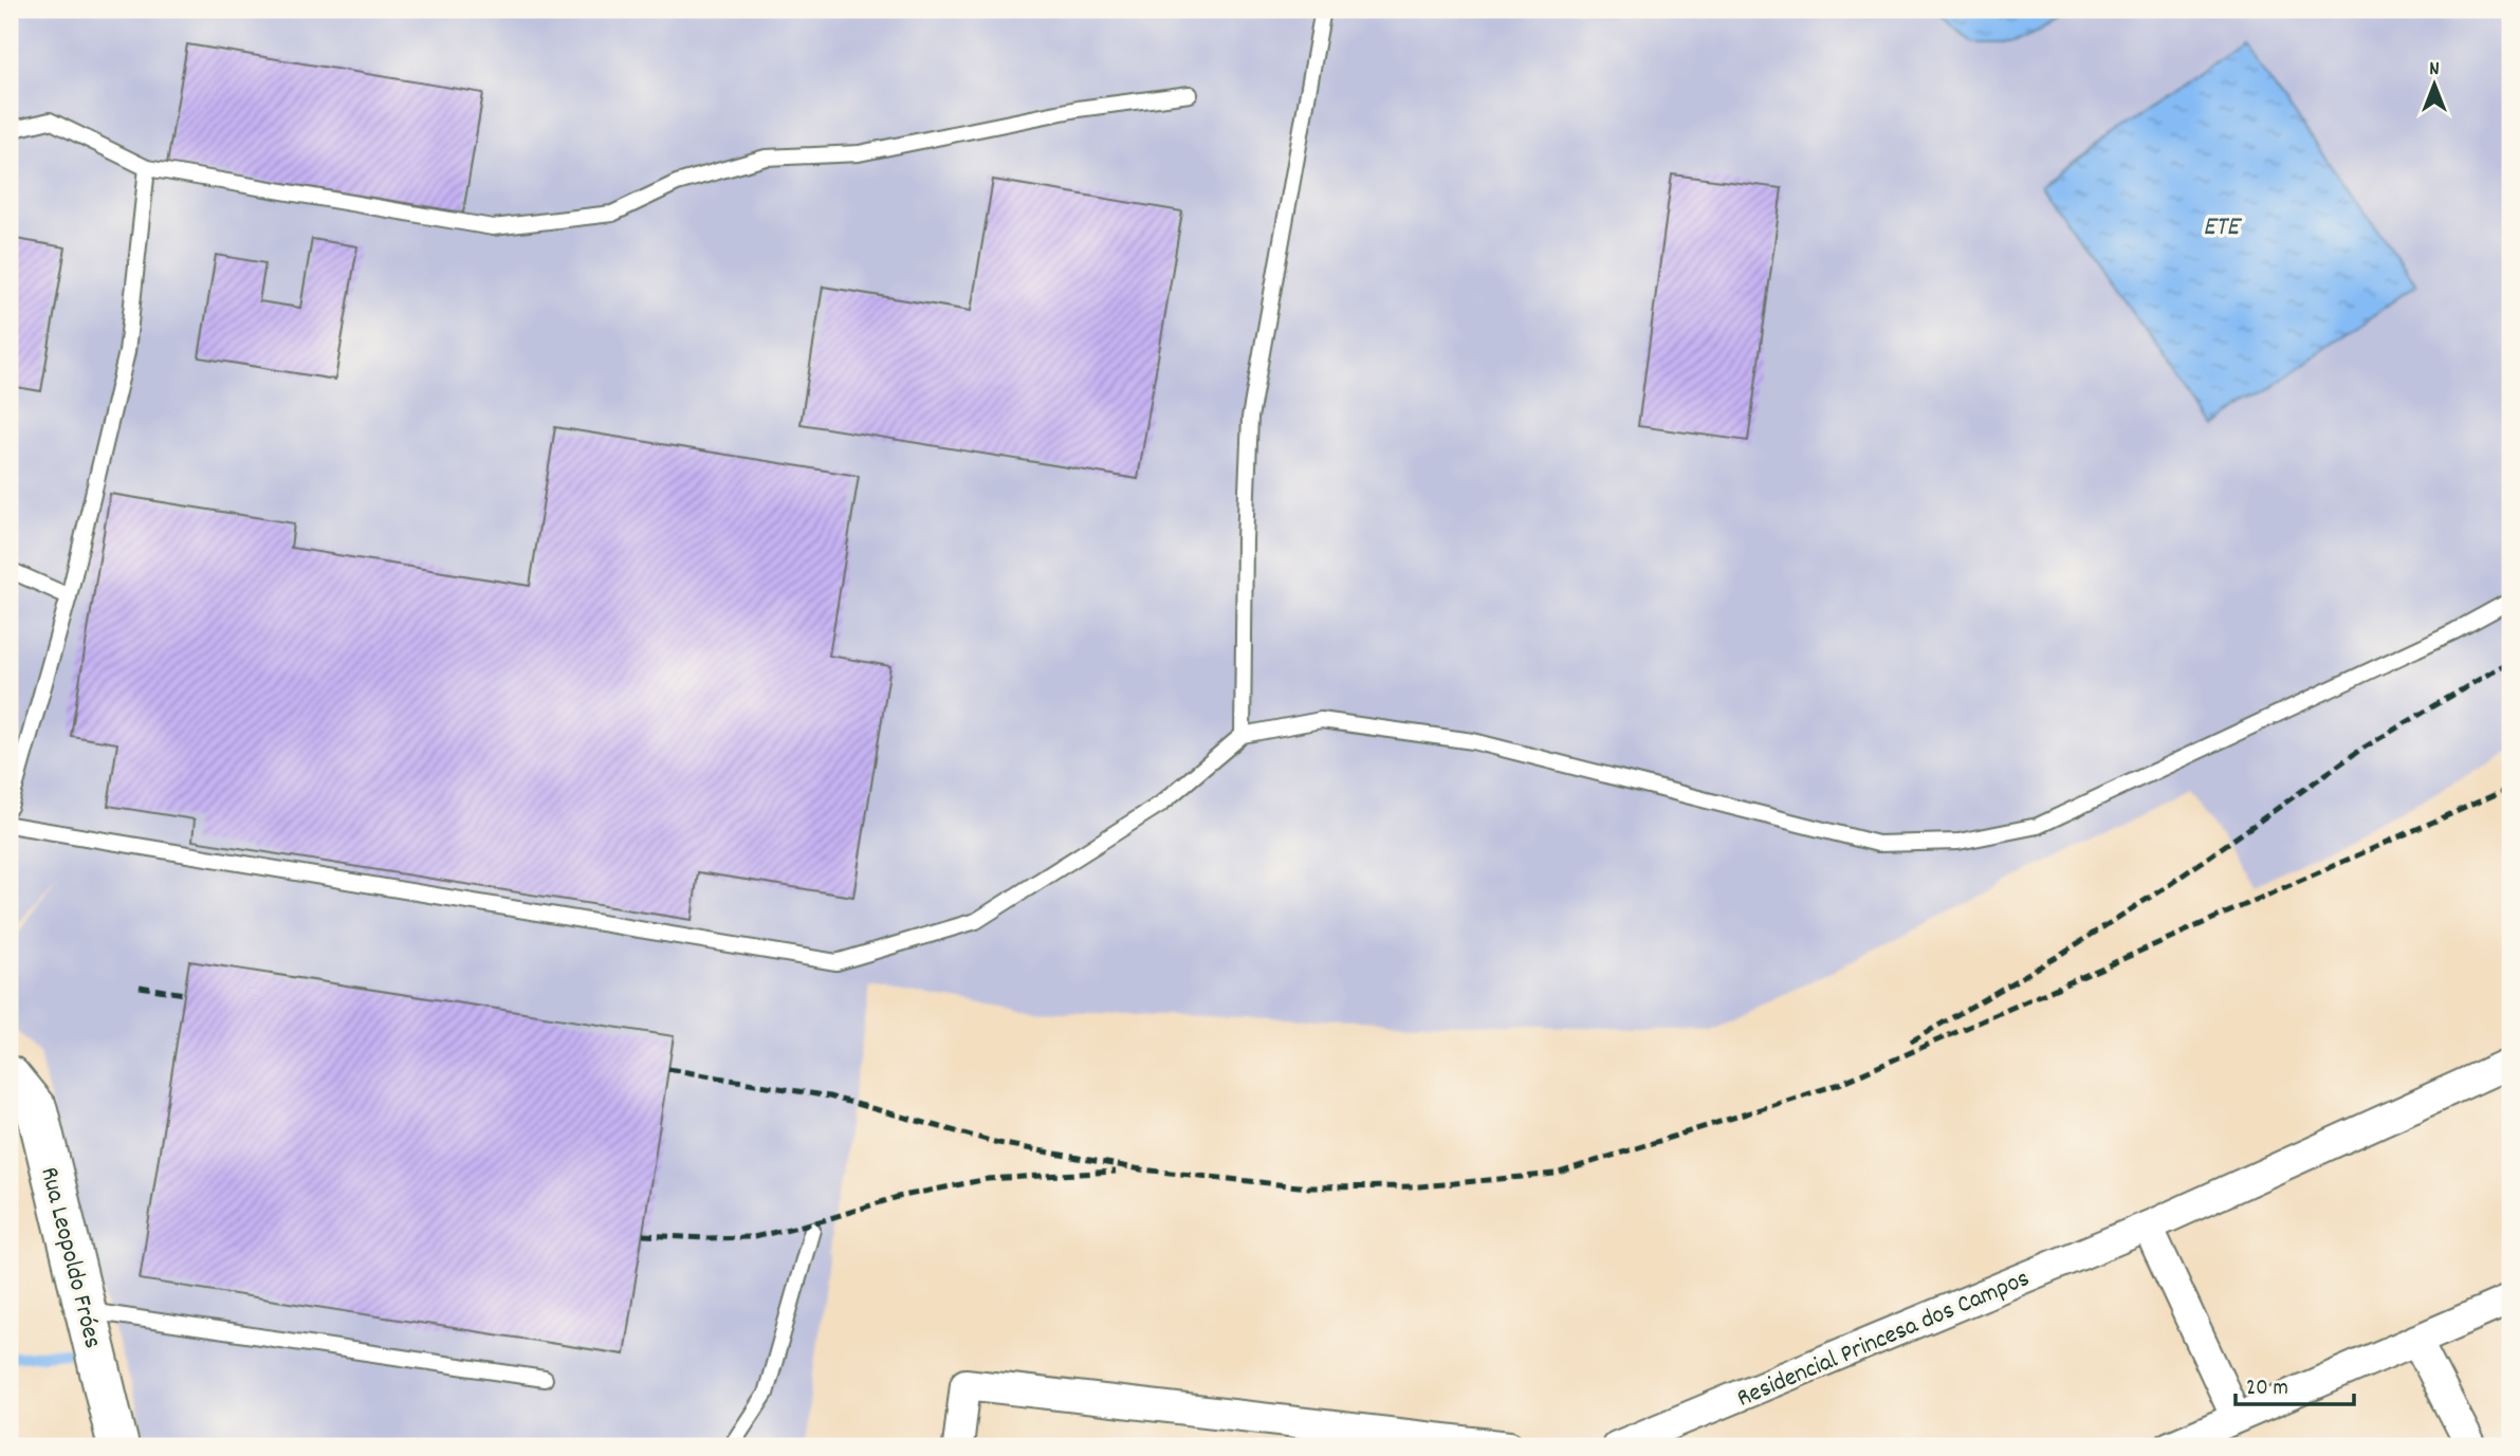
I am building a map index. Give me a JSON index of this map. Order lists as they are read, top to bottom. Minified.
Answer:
{"streets":{"street":["Rua Leopoldo Fróes","Residencial Princesa dos Campos"]},"water":["ETE"],"scale_bar":"20 m","north":"top"}
